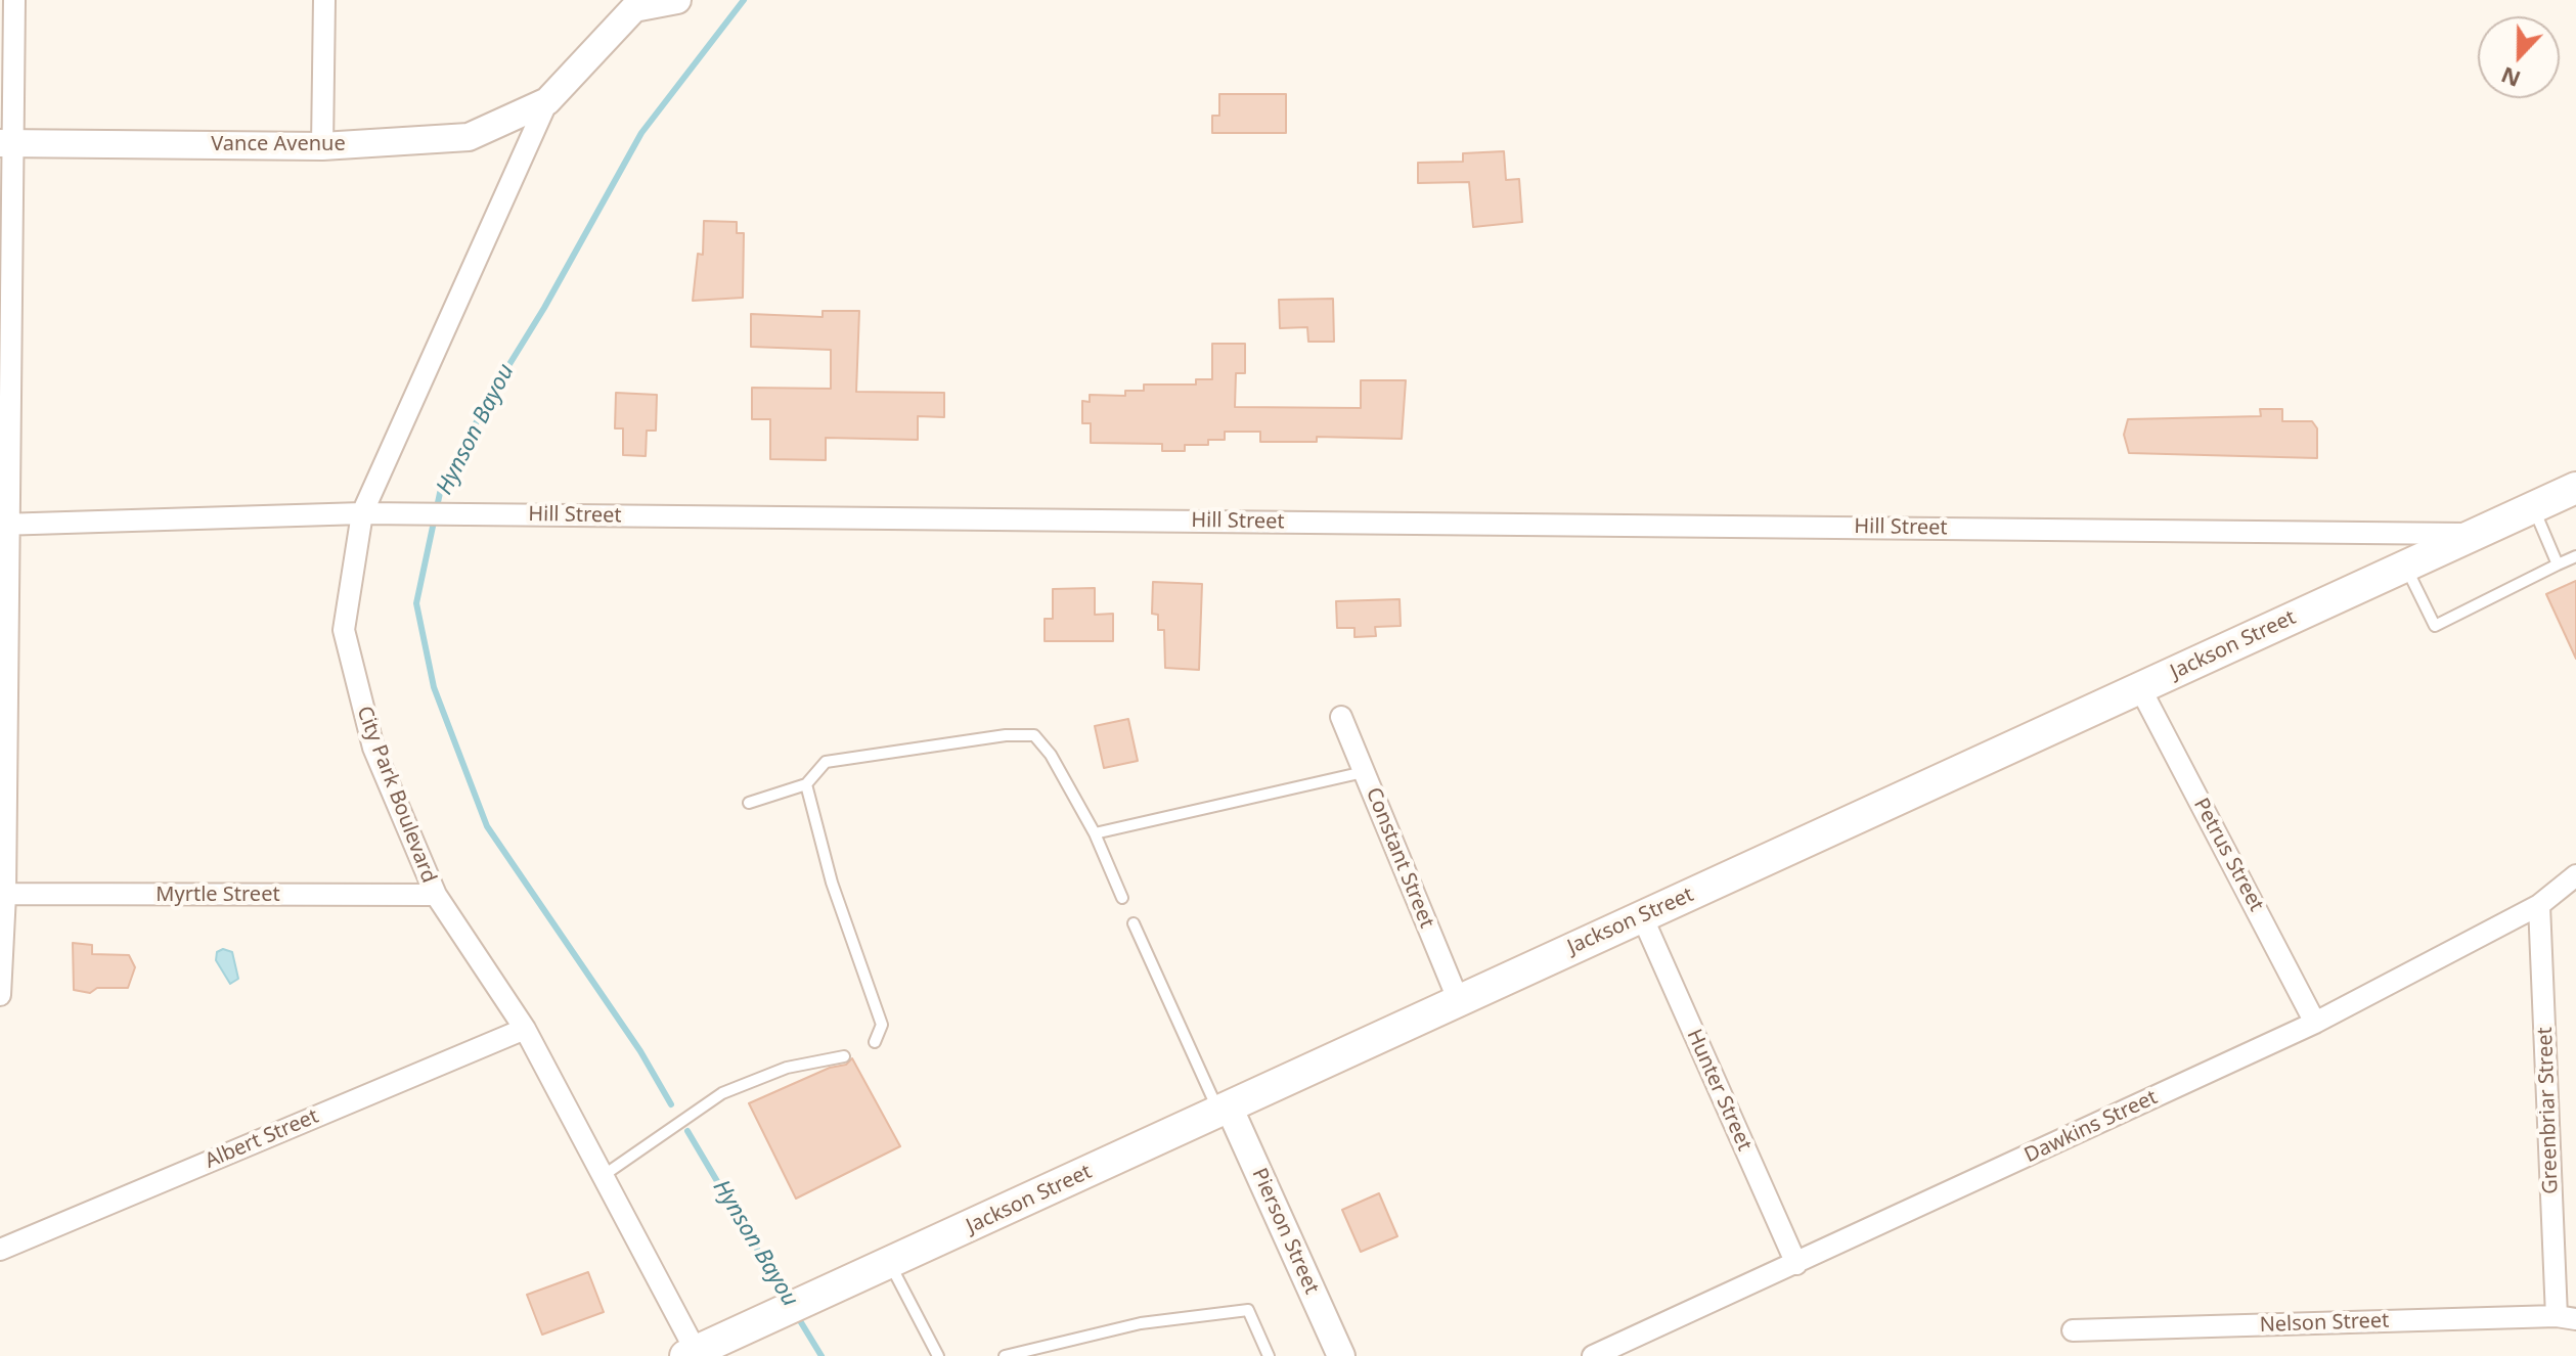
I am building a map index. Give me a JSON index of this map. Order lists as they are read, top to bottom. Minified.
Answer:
{"streets":{"main road":["Jackson Street"],"street":["Vance Avenue","Hill Street","City Park Boulevard","Petrus Street","Constant Street","Myrtle Street","Hunter Street","Greenbriar Street","Dawkins Street","Albert Street","Pierson Street","Nelson Street"]},"crossings":[["Vance Avenue","City Park Boulevard"],["Hill Street","Jackson Street"],["Hill Street","City Park Boulevard"],["Jackson Street","City Park Boulevard"],["Jackson Street","Petrus Street"],["Jackson Street","Constant Street"],["Jackson Street","Hunter Street"],["Jackson Street","Pierson Street"],["City Park Boulevard","Myrtle Street"],["City Park Boulevard","Albert Street"],["Petrus Street","Dawkins Street"],["Hunter Street","Dawkins Street"],["Greenbriar Street","Dawkins Street"],["Greenbriar Street","Nelson Street"]],"water":["Hynson Bayou"],"north":"bottom"}
